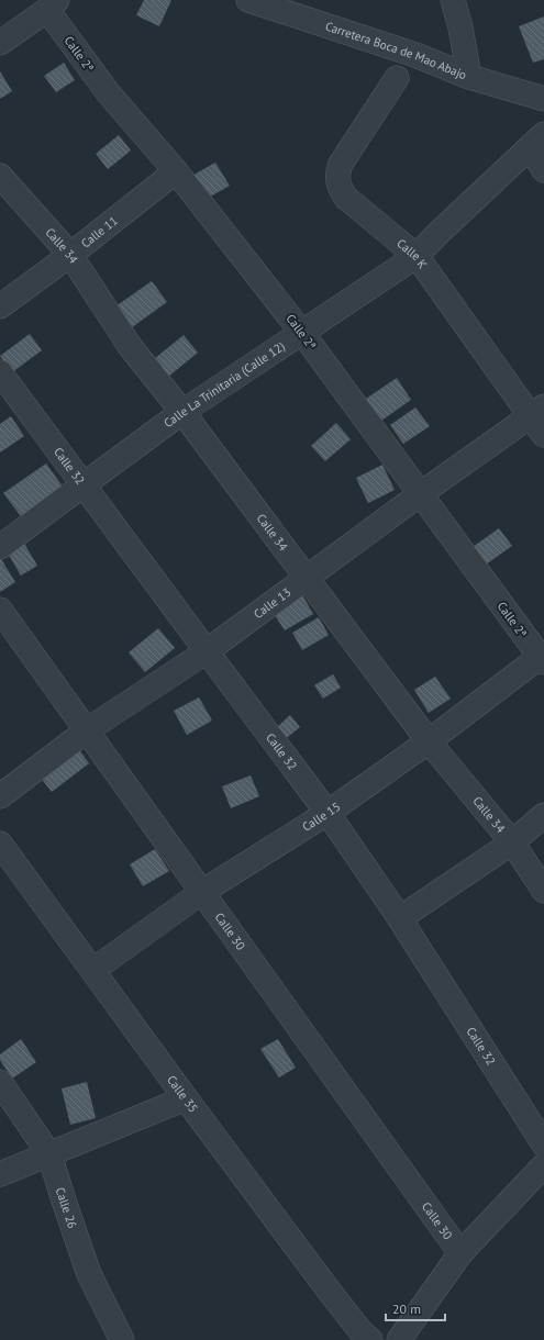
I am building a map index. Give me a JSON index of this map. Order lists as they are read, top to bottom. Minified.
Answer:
{"streets":{"street":["Carretera Boca de Mao Abajo","Calle 2ª","Calle 11","Calle 34","Calle K","Calle La Trinitaria (Calle 12)","Calle 32","Calle 13","Calle 15","Calle 30","Calle 35","Calle 26"]},"crossings":[["Calle 2ª","Calle 11"],["Calle 2ª","Calle La Trinitaria (Calle 12)"],["Calle 2ª","Calle 13"],["Calle 2ª","Calle 15"],["Calle 11","Calle 34"],["Calle 34","Calle La Trinitaria (Calle 12)"],["Calle 34","Calle 13"],["Calle 34","Calle 15"],["Calle K","Calle La Trinitaria (Calle 12)"],["Calle K","Calle 13"],["Calle La Trinitaria (Calle 12)","Calle 32"],["Calle 32","Calle 13"],["Calle 32","Calle 15"],["Calle 13","Calle 30"],["Calle 15","Calle 30"],["Calle 15","Calle 35"]],"scale_bar":"20 m"}
